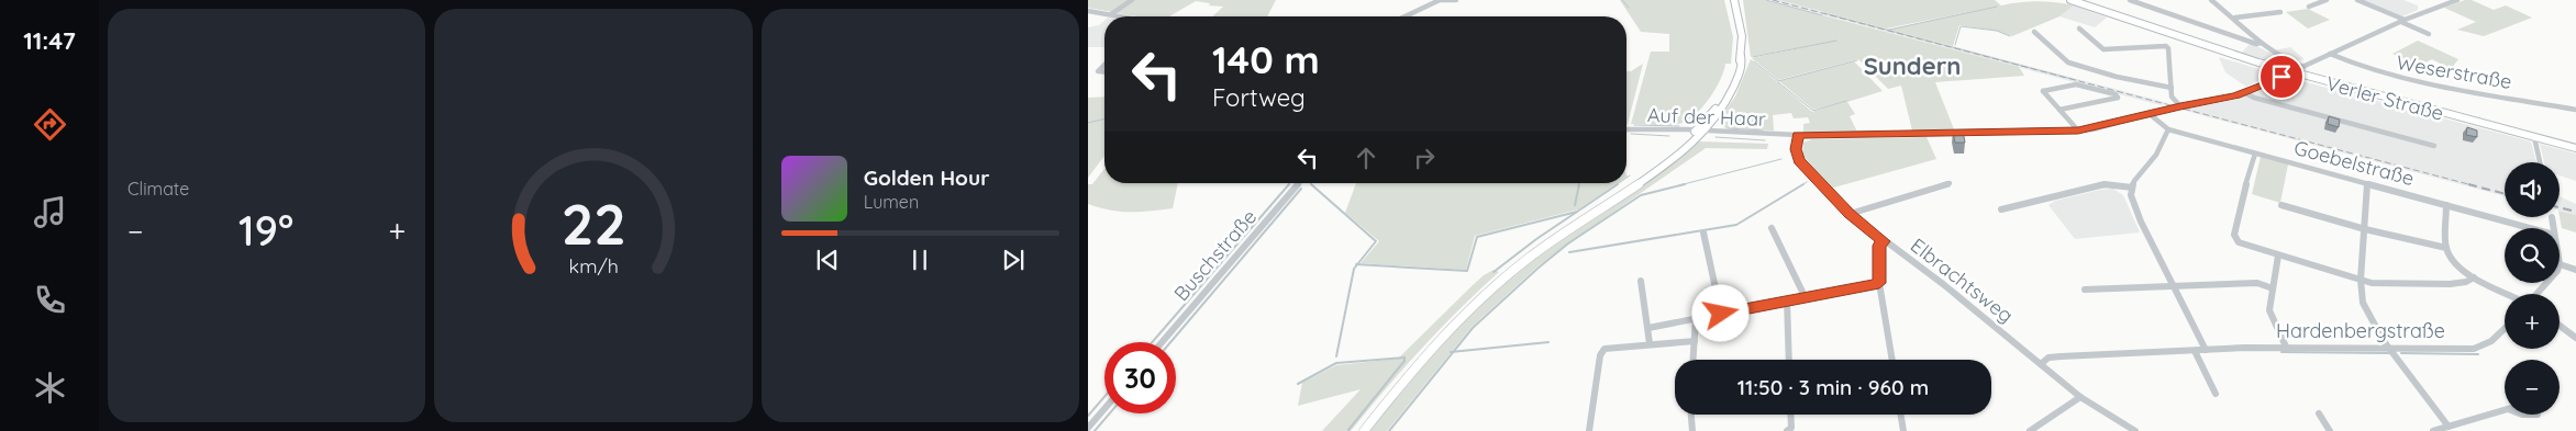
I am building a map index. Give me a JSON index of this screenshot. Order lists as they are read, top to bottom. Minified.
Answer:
{"streets":{"main road":["Verler Straße"],"street":["Weserstraße","Auf der Haar","Goebelstraße","Buschstraße","Elbrachtsweg","Hardenbergstraße"]},"crossings":[["Weserstraße","Auf der Haar"],["Verler Straße","Auf der Haar"],["Auf der Haar","Goebelstraße"],["Auf der Haar","Elbrachtsweg"],["Elbrachtsweg","Hardenbergstraße"]],"districts":["Sundern"],"page":{"tabs":"11:47","tile":"Climate","turn":["140 m","Fortweg"],"song":["Golden Hour","Lumen"],"map_buttons":["+","−"],"heat":["−","19°","+"],"limit":"30","trip":"11:50 · 3 min · 960 m","gauge":["22","km/h"]}}
